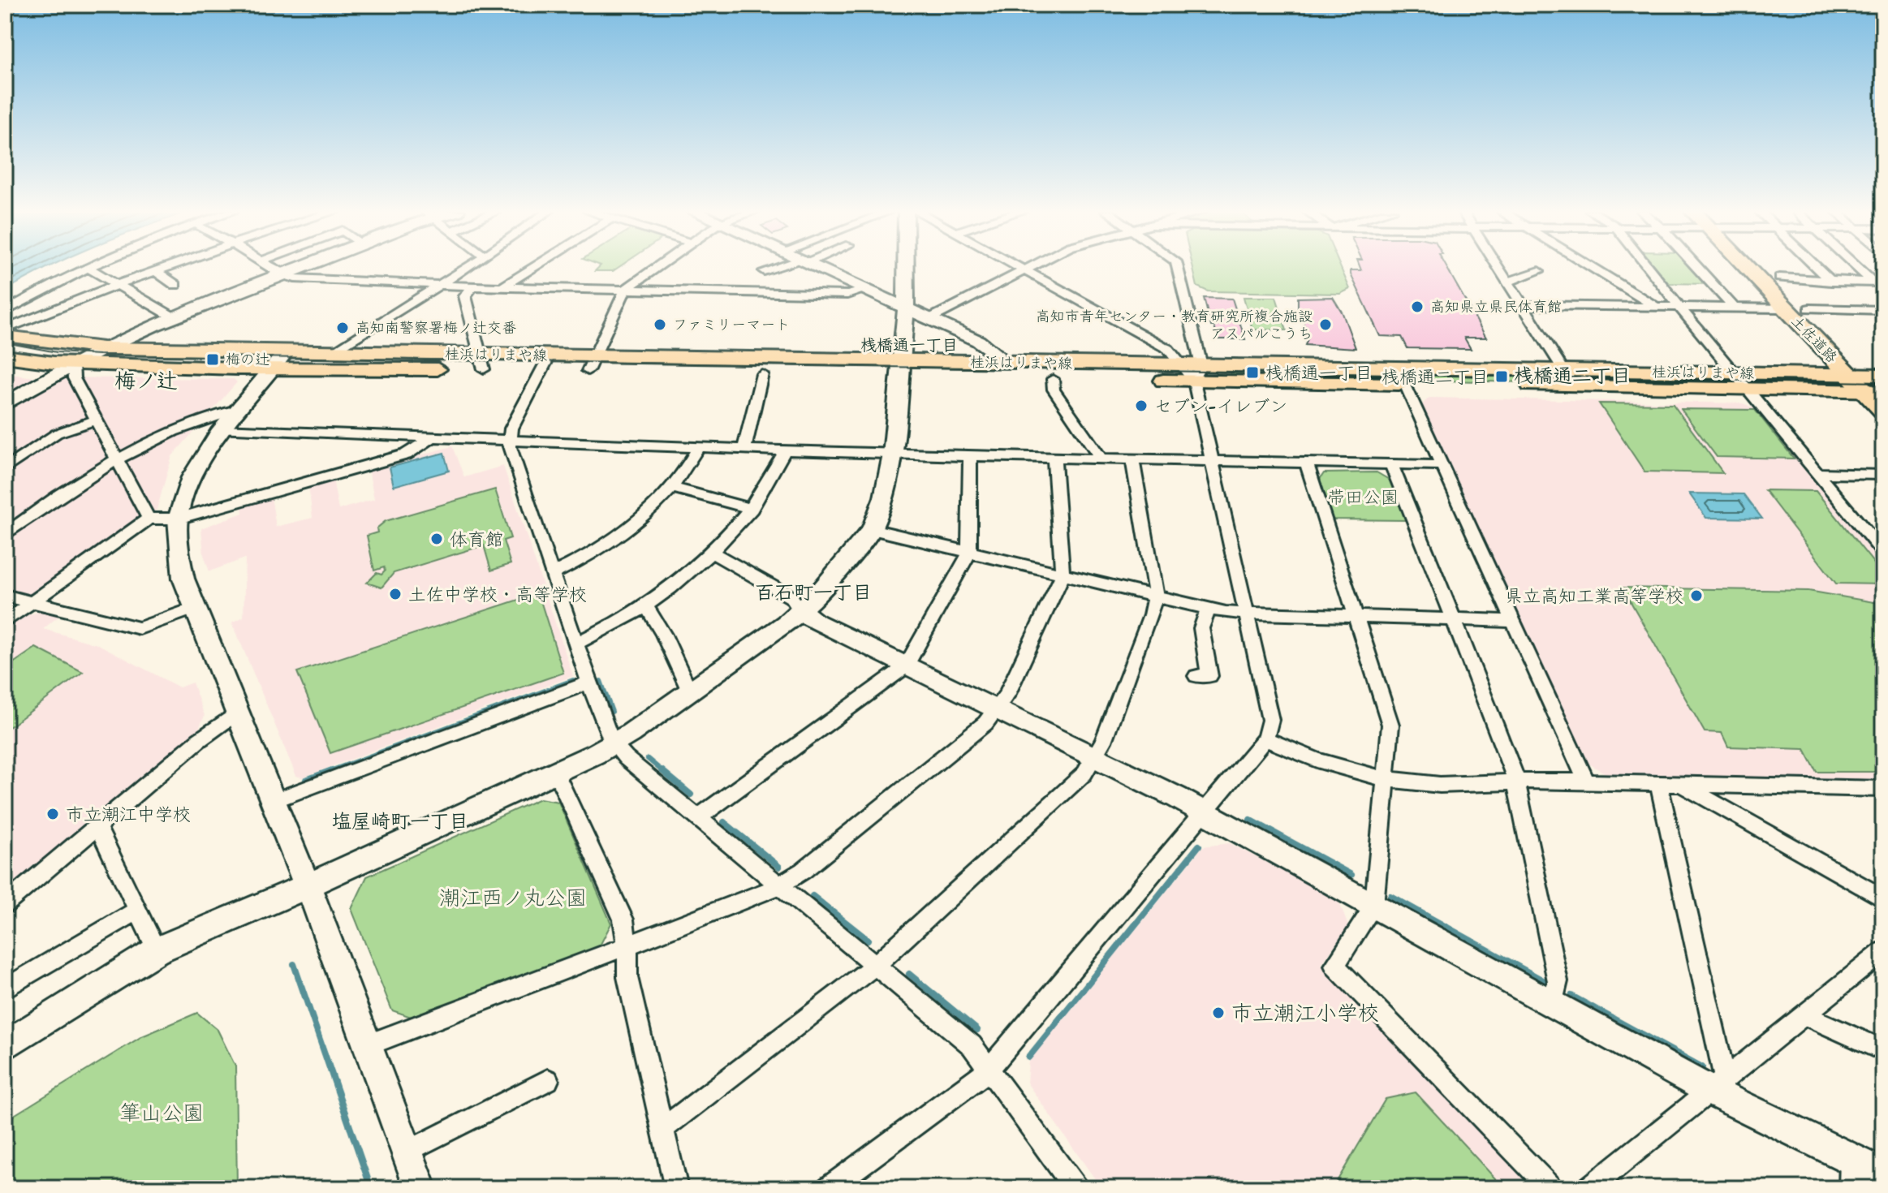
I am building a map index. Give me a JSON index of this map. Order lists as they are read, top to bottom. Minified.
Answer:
{"streets":{"highway":["土佐道路"],"main road":["桂浜はりまや線"]},"crossings":[["土佐道路","桂浜はりまや線"]],"districts":["桟橋通一丁目","桟橋通二丁目","梅ノ辻","百石町一丁目","塩屋崎町一丁目"],"parks":["帯田公園","潮江西ノ丸公園","筆山公園"],"places":{"other":["高知県立県民体育館","ファミリーマート","高知市青年センター・教育研究所複合施設 アスパルこうち","高知南警察署梅ノ辻交番","セブン-イレブン","体育館","土佐中学校・高等学校","県立高知工業高等学校","市立潮江中学校","市立潮江小学校"],"transit":["梅の辻","桟橋通一丁目","桟橋通二丁目"]}}
